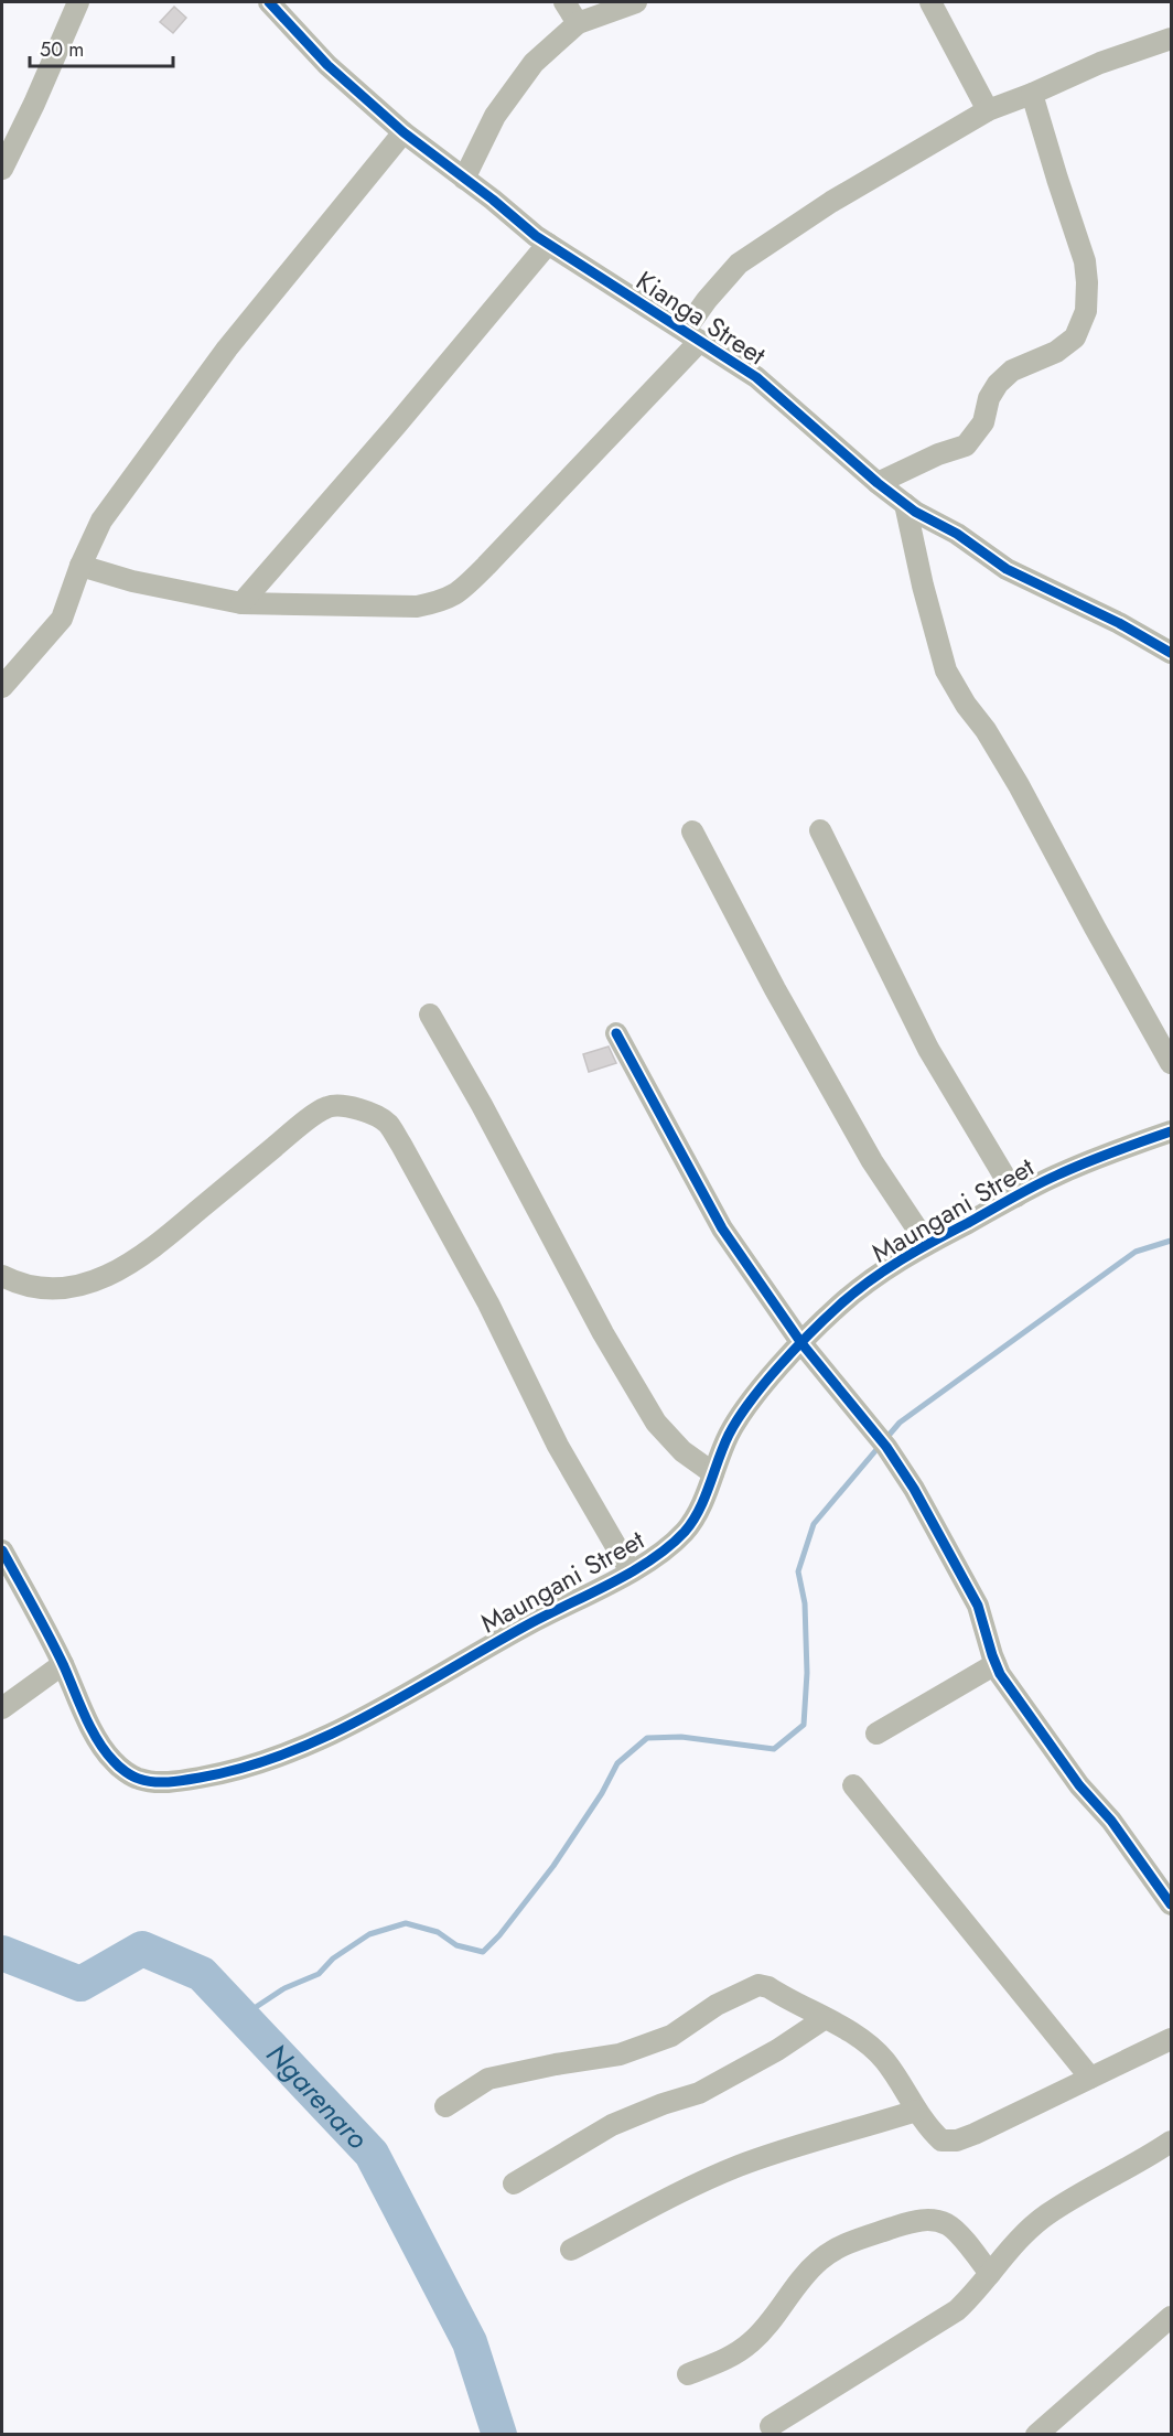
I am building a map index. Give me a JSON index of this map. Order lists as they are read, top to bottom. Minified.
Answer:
{"streets":{"street":["Kianga Street","Maungani Street"]},"water":["Ngarenaro"],"scale_bar":"50 m"}
